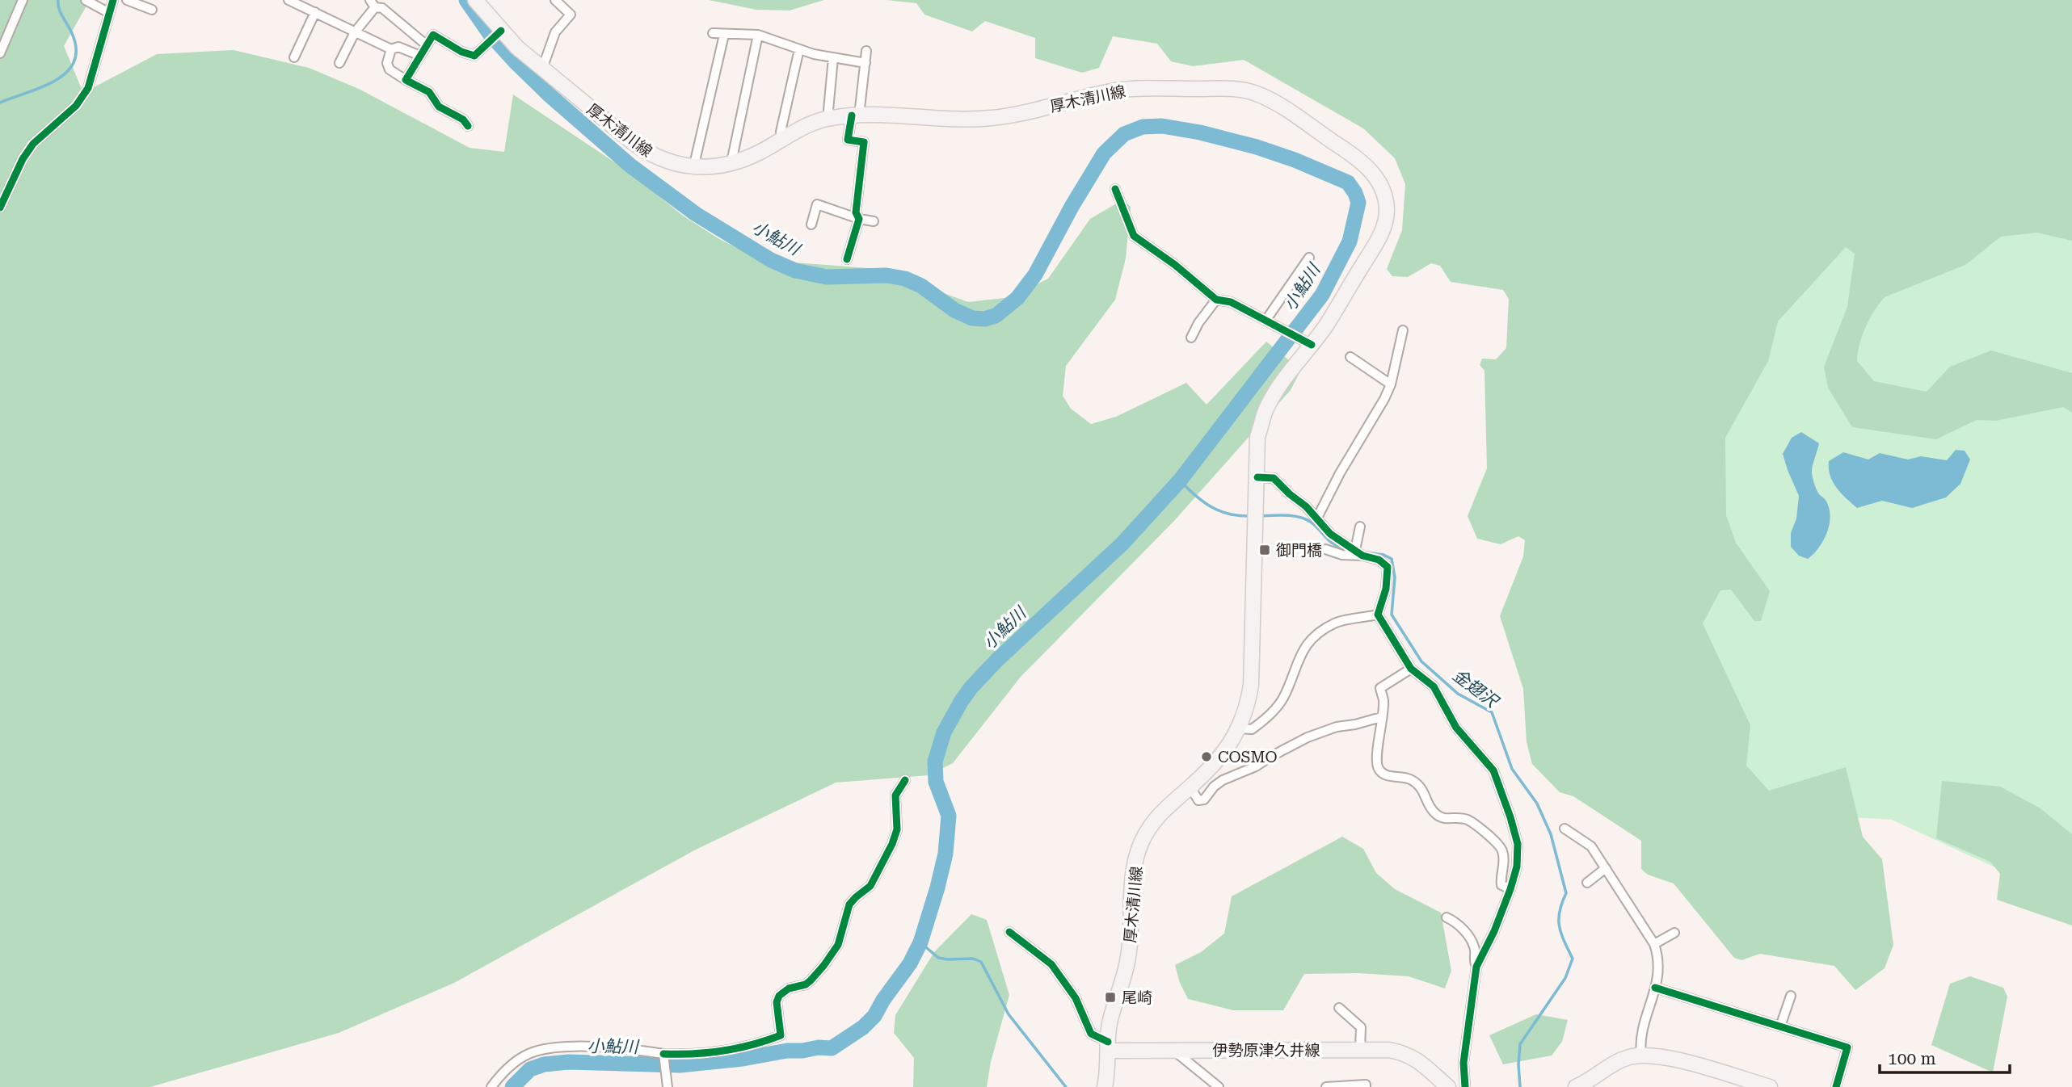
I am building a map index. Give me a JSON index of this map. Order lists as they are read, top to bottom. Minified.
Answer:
{"streets":{"main road":["厚木清川線","伊勢原津久井線"]},"crossings":[["厚木清川線","伊勢原津久井線"]],"water":["小鮎川","金翅沢"],"places":{"transit":["御門橋","尾崎"],"other":["COSMO"]},"scale_bar":"100 m"}
